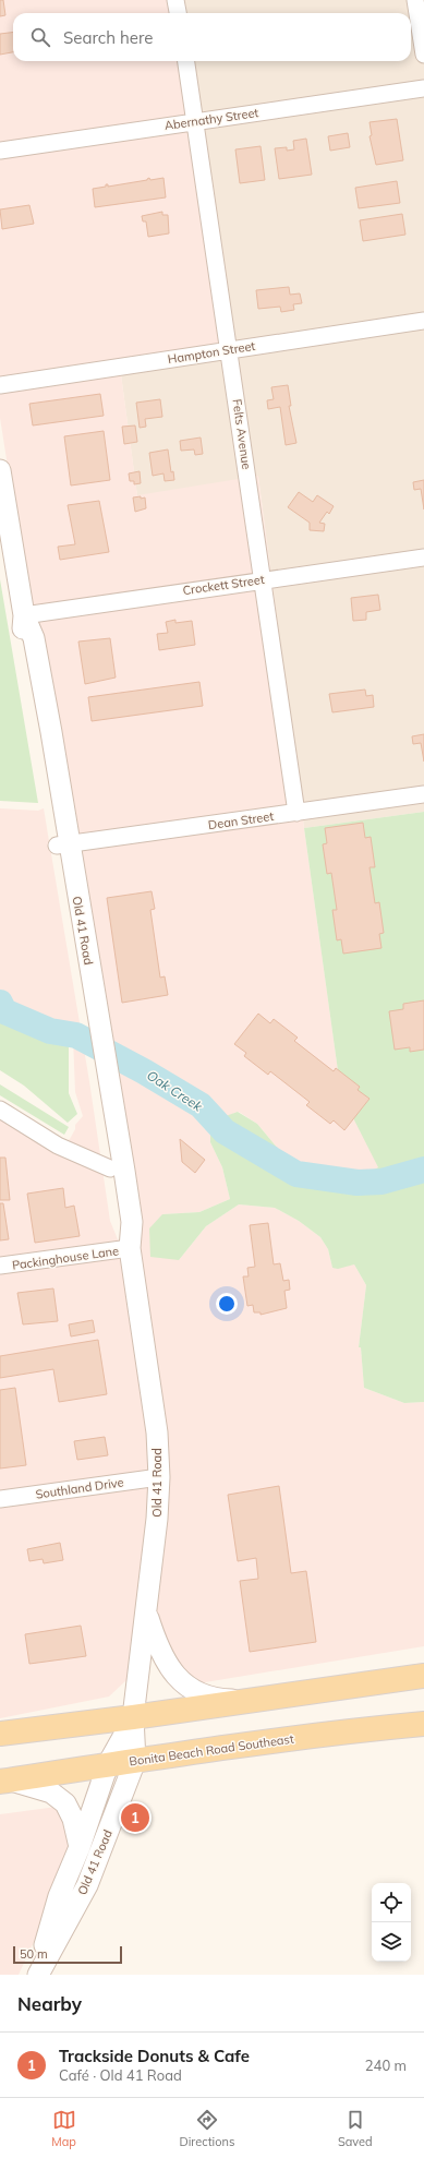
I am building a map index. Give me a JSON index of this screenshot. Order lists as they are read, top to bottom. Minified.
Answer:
{"streets":{"main road":["Bonita Beach Road Southeast"],"street":["Abernathy Street","Hampton Street","Felts Avenue","Crockett Street","Dean Street","Old 41 Road","Packinghouse Lane","Southland Drive"]},"crossings":[["Abernathy Street","Felts Avenue"],["Hampton Street","Felts Avenue"],["Felts Avenue","Crockett Street"],["Felts Avenue","Dean Street"],["Crockett Street","Old 41 Road"],["Dean Street","Old 41 Road"],["Old 41 Road","Packinghouse Lane"],["Old 41 Road","Southland Drive"],["Old 41 Road","Bonita Beach Road Southeast"]],"water":["Oak Creek"],"scale_bar":"50 m","page":{"search":"Search here","pins":"1","scale":"50 m","heading":"Nearby","list":[{"mark":"1","name":"Trackside Donuts & Cafe","note":"Café · Old 41 Road","value":"240 m"}],"nav":["Map","Directions","Saved"]}}
